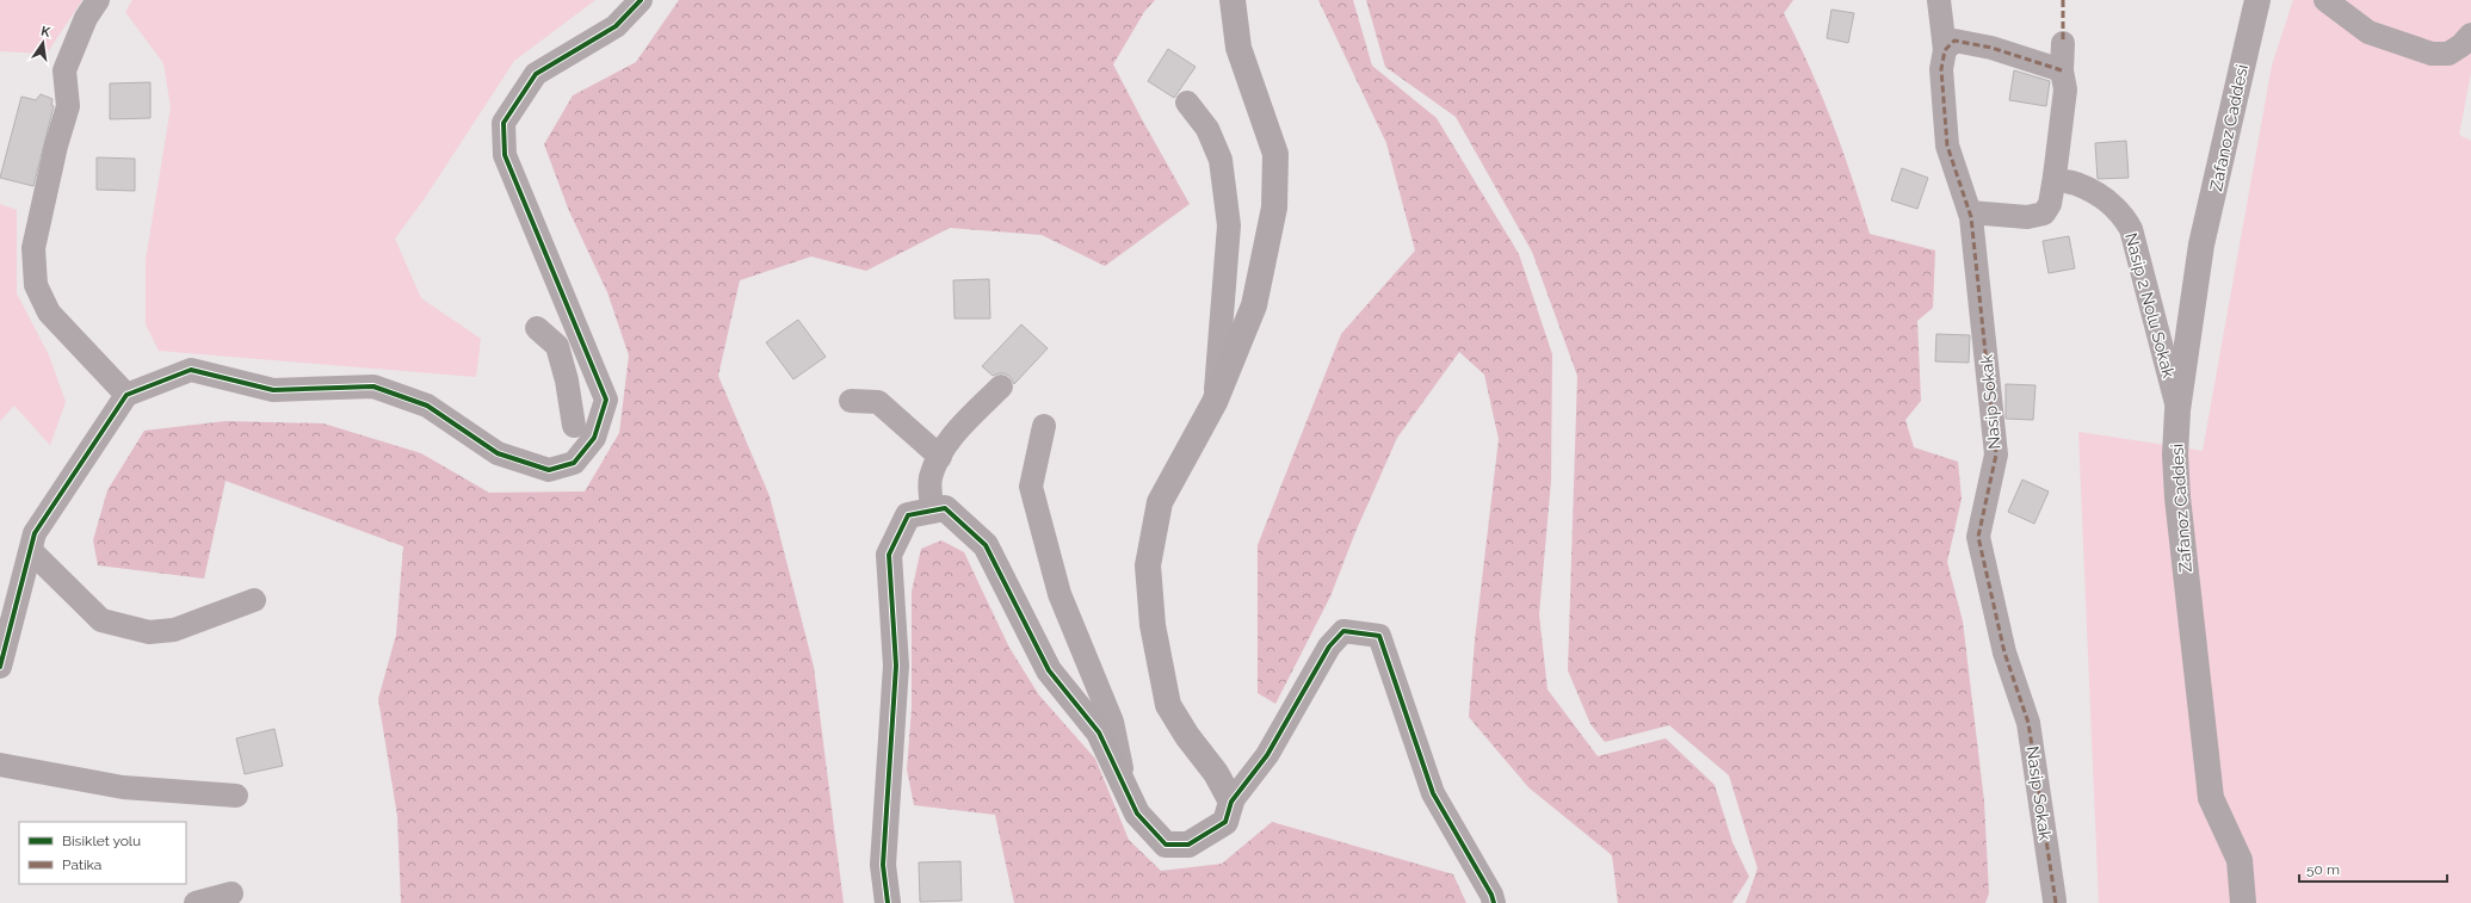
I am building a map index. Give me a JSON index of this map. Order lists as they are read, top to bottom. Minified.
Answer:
{"streets":{"street":["Zafanoz Caddesi","Nasip 2 Nolu Sokak","Nasip Sokak"]},"crossings":[["Zafanoz Caddesi","Nasip 2 Nolu Sokak"]],"legend":["Bisiklet yolu","Patika"],"scale_bar":"50 m","north":"top"}
